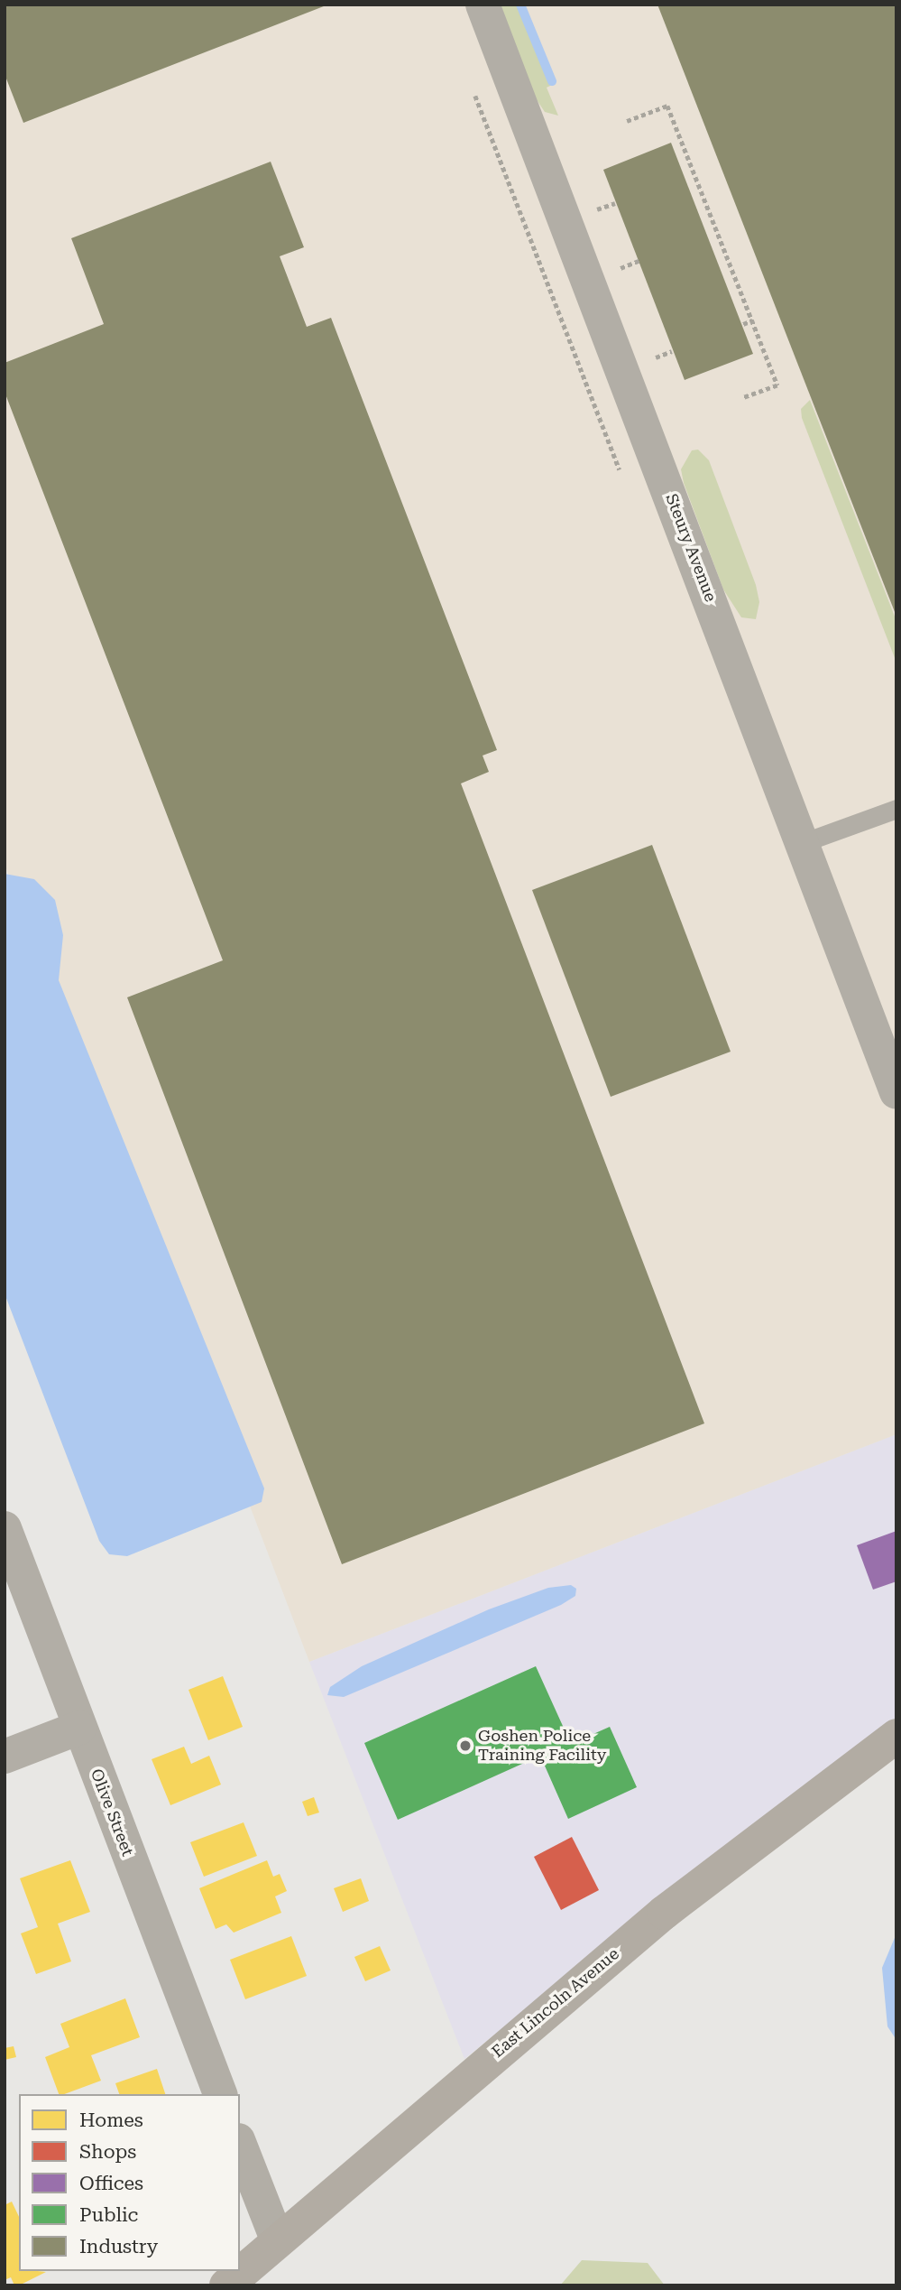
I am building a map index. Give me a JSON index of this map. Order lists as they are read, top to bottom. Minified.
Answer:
{"streets":{"main road":["East Lincoln Avenue"],"street":["Steury Avenue","Olive Street"]},"places":["Goshen Police Training Facility"],"legend":["Homes","Shops","Offices","Public","Industry"]}
